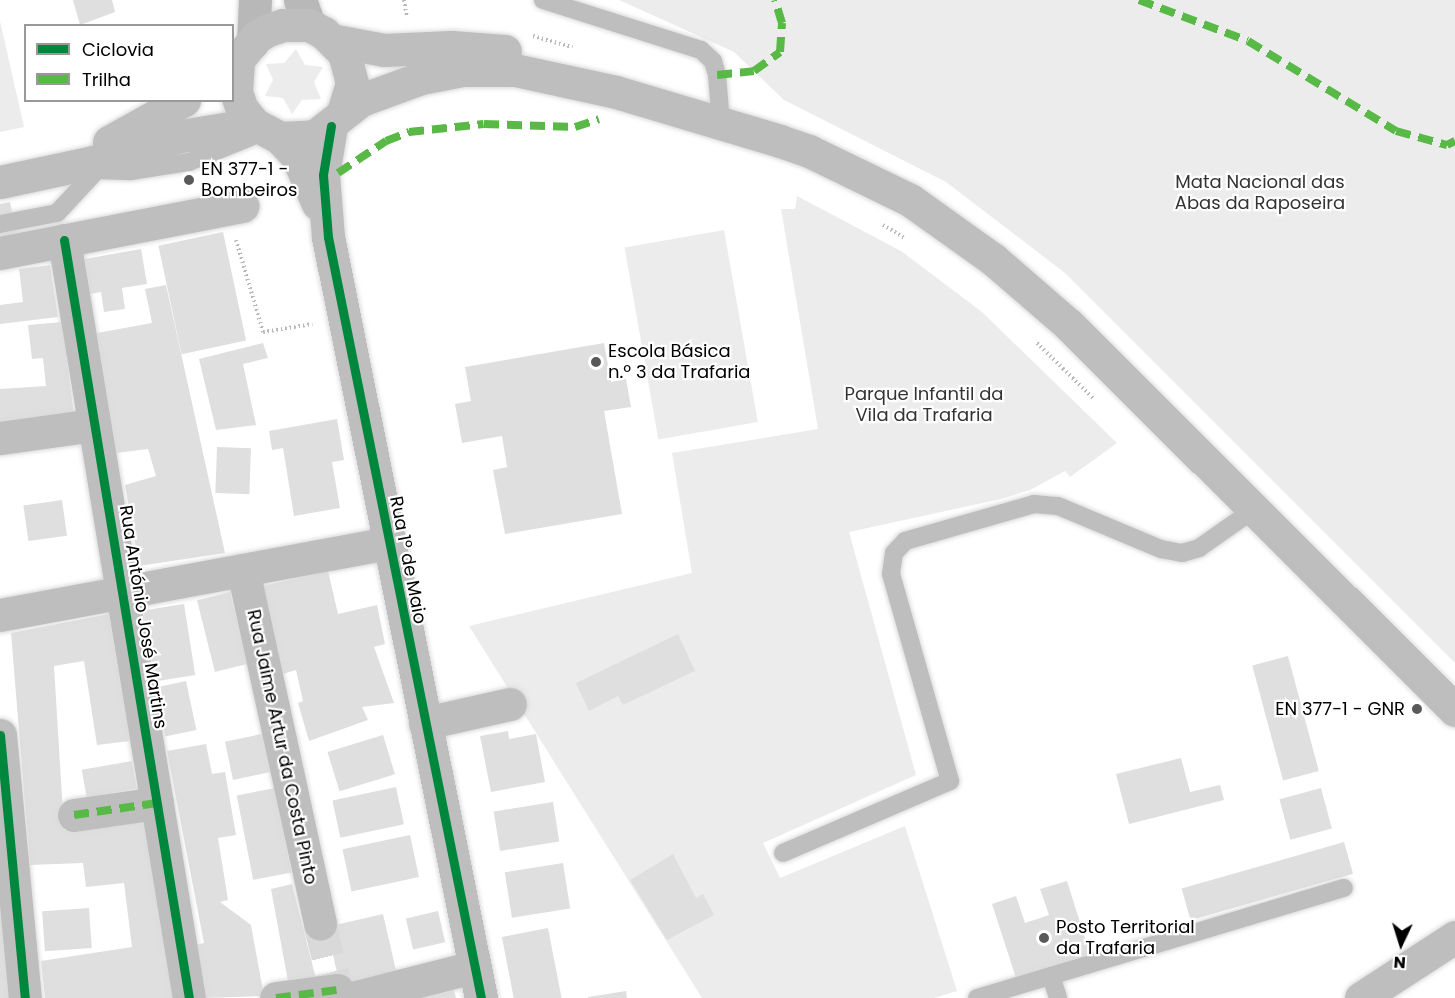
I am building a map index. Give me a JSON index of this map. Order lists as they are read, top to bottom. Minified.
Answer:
{"streets":{"street":["Rua 1º de Maio","Rua António José Martins","Rua Jaime Artur da Costa Pinto"]},"parks":["Mata Nacional das Abas da Raposeira","Parque Infantil da Vila da Trafaria"],"places":["EN 377-1 - Bombeiros","Escola Básica n.º 3 da Trafaria","EN 377-1 - GNR","Posto Territorial da Trafaria"],"legend":["Ciclovia","Trilha"],"north":"bottom"}
